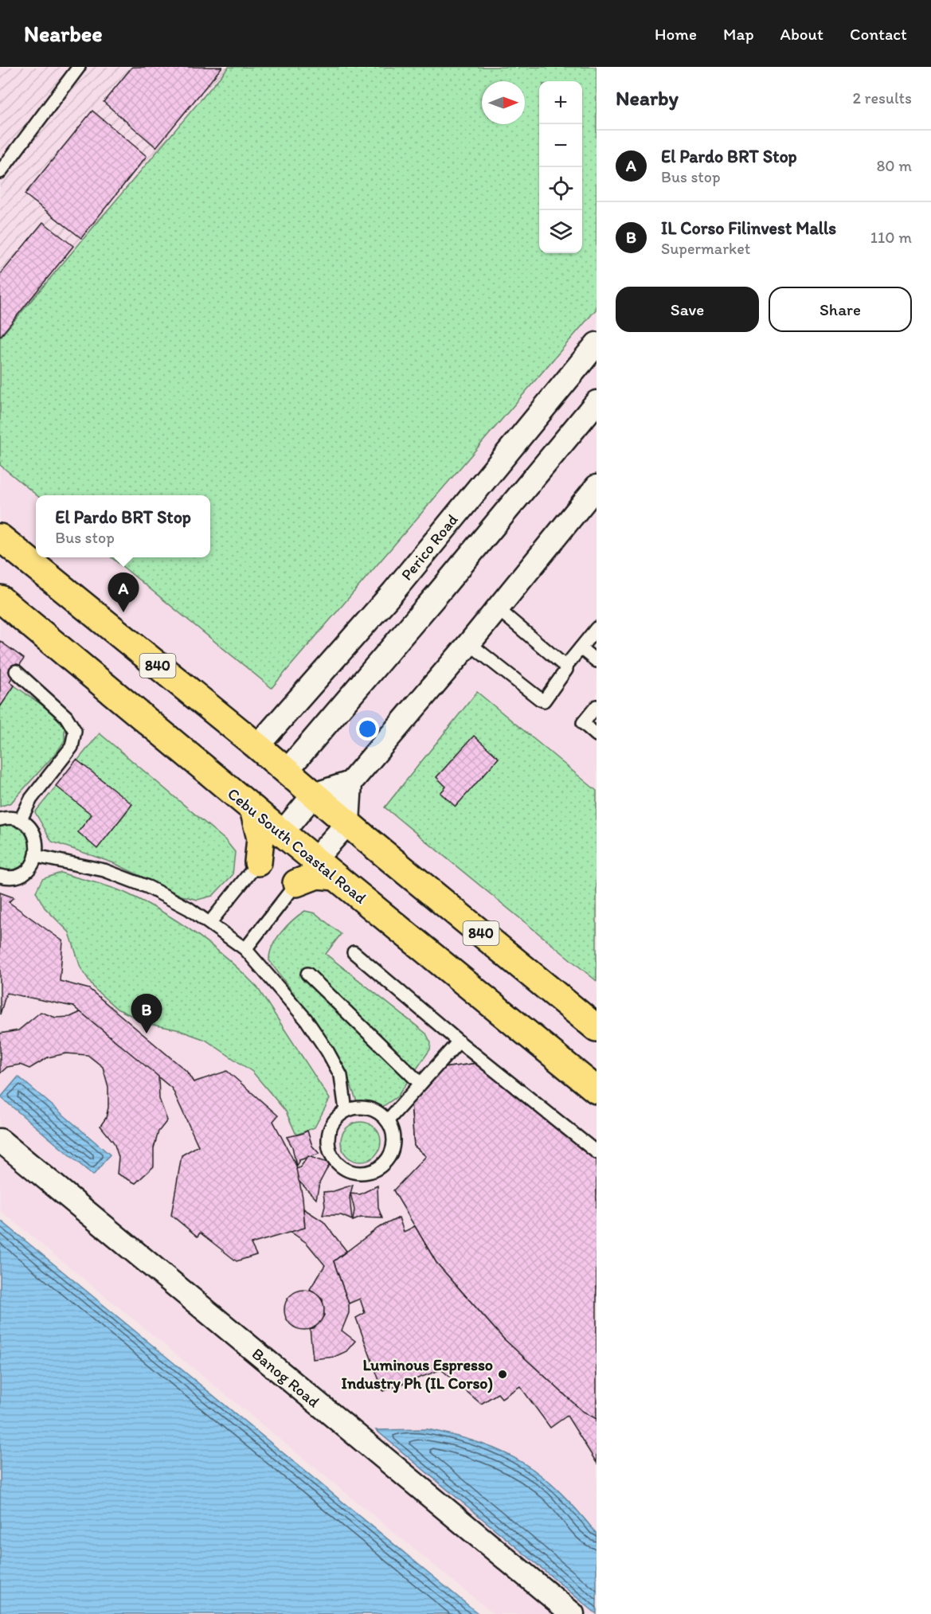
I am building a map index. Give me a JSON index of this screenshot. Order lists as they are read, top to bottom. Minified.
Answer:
{"streets":{"highway":["840","Cebu South Coastal Road"],"street":["Perico Road","Banog Road"]},"crossings":[["Perico Road","840"]],"places":["Luminous Espresso Industry Ph (IL Corso)"],"north":"right","page":{"header":"Nearbee","nav":["Home","Map","About","Contact"],"heading":["Nearby","2 results"],"map_buttons":["+","−"],"list":[{"mark":"A","name":"El Pardo BRT Stop","note":"Bus stop","value":"80 m"},{"mark":"B","name":"IL Corso Filinvest Malls","note":"Supermarket","value":"110 m"}],"buttons":["Save","Share"],"popup":["El Pardo BRT Stop","Bus stop"],"pins":["A","B"]}}
